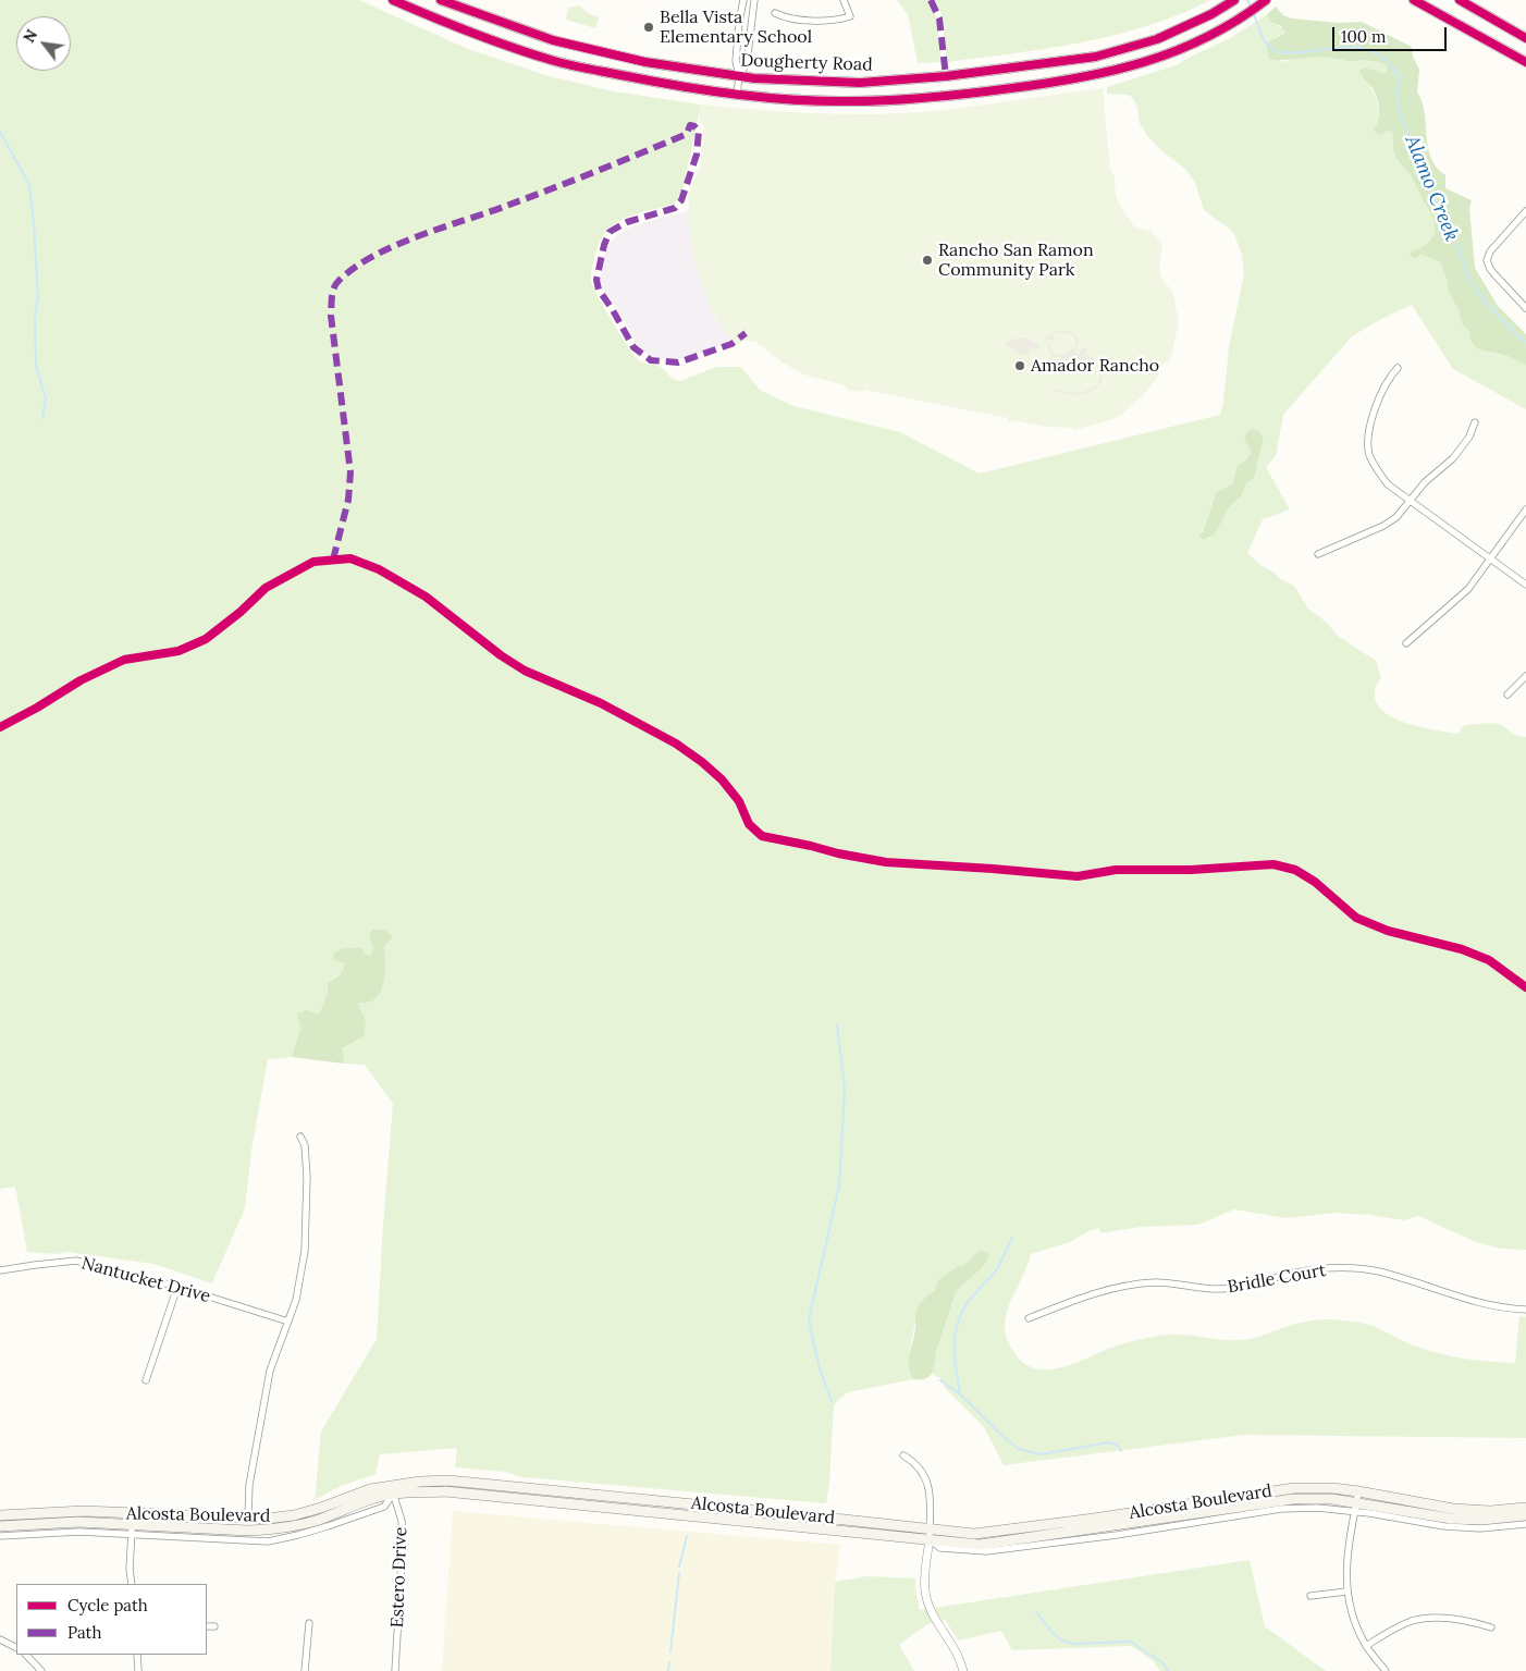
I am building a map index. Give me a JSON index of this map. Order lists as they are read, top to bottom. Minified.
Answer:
{"streets":{"main road":["Dougherty Road","Alcosta Boulevard"],"street":["Bridle Court","Nantucket Drive","Estero Drive"]},"crossings":[["Alcosta Boulevard","Estero Drive"]],"water":["Alamo Creek"],"places":["Bella Vista Elementary School","Rancho San Ramon Community Park","Amador Rancho"],"legend":["Cycle path","Path"],"scale_bar":"100 m","north":"top left"}
